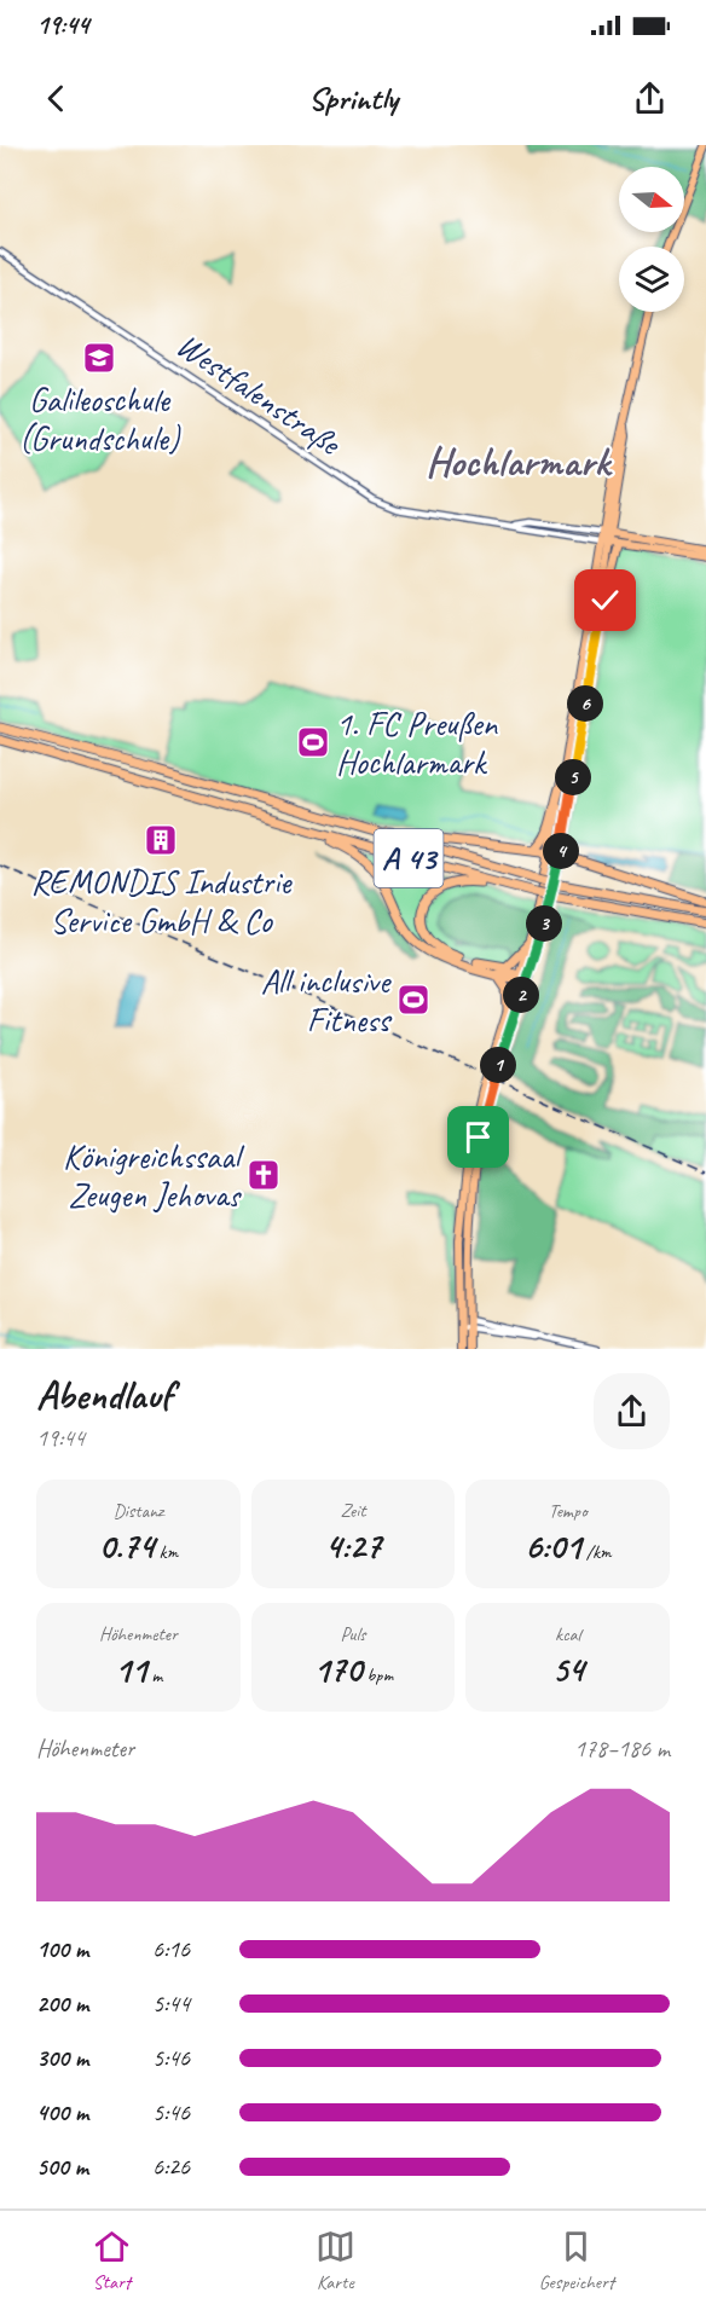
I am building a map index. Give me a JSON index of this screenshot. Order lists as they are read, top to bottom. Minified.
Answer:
{"streets":{"highway":["A 43"],"main road":["Westfalenstraße"]},"districts":["Hochlarmark"],"places":{"school or university":["Galileoschule (Grundschule)"],"sports":["1. FC Preußen Hochlarmark","All inclusive Fitness"],"building":["REMONDIS Industrie Service GmbH & Co"],"church":["Königreichssaal Zeugen Jehovas"]},"north":"right","page":{"status":"19:44","header":"Sprintly","pins":["6","5","4","3","2","1"],"heading":["Abendlauf","19:44"],"stats":[["Distanz","0.74 km"],["Zeit","4:27"],["Tempo","6:01 /km"],["Höhenmeter","11 m"],["Puls","170 bpm"],["kcal","54"]],"chart":["Höhenmeter","178–186 m"],"list":[{"name":"100 m","note":"6:16"},{"name":"200 m","note":"5:44"},{"name":"300 m","note":"5:46"},{"name":"400 m","note":"5:46"},{"name":"500 m","note":"6:26"}],"tabs":["Start","Karte","Gespeichert"]}}
